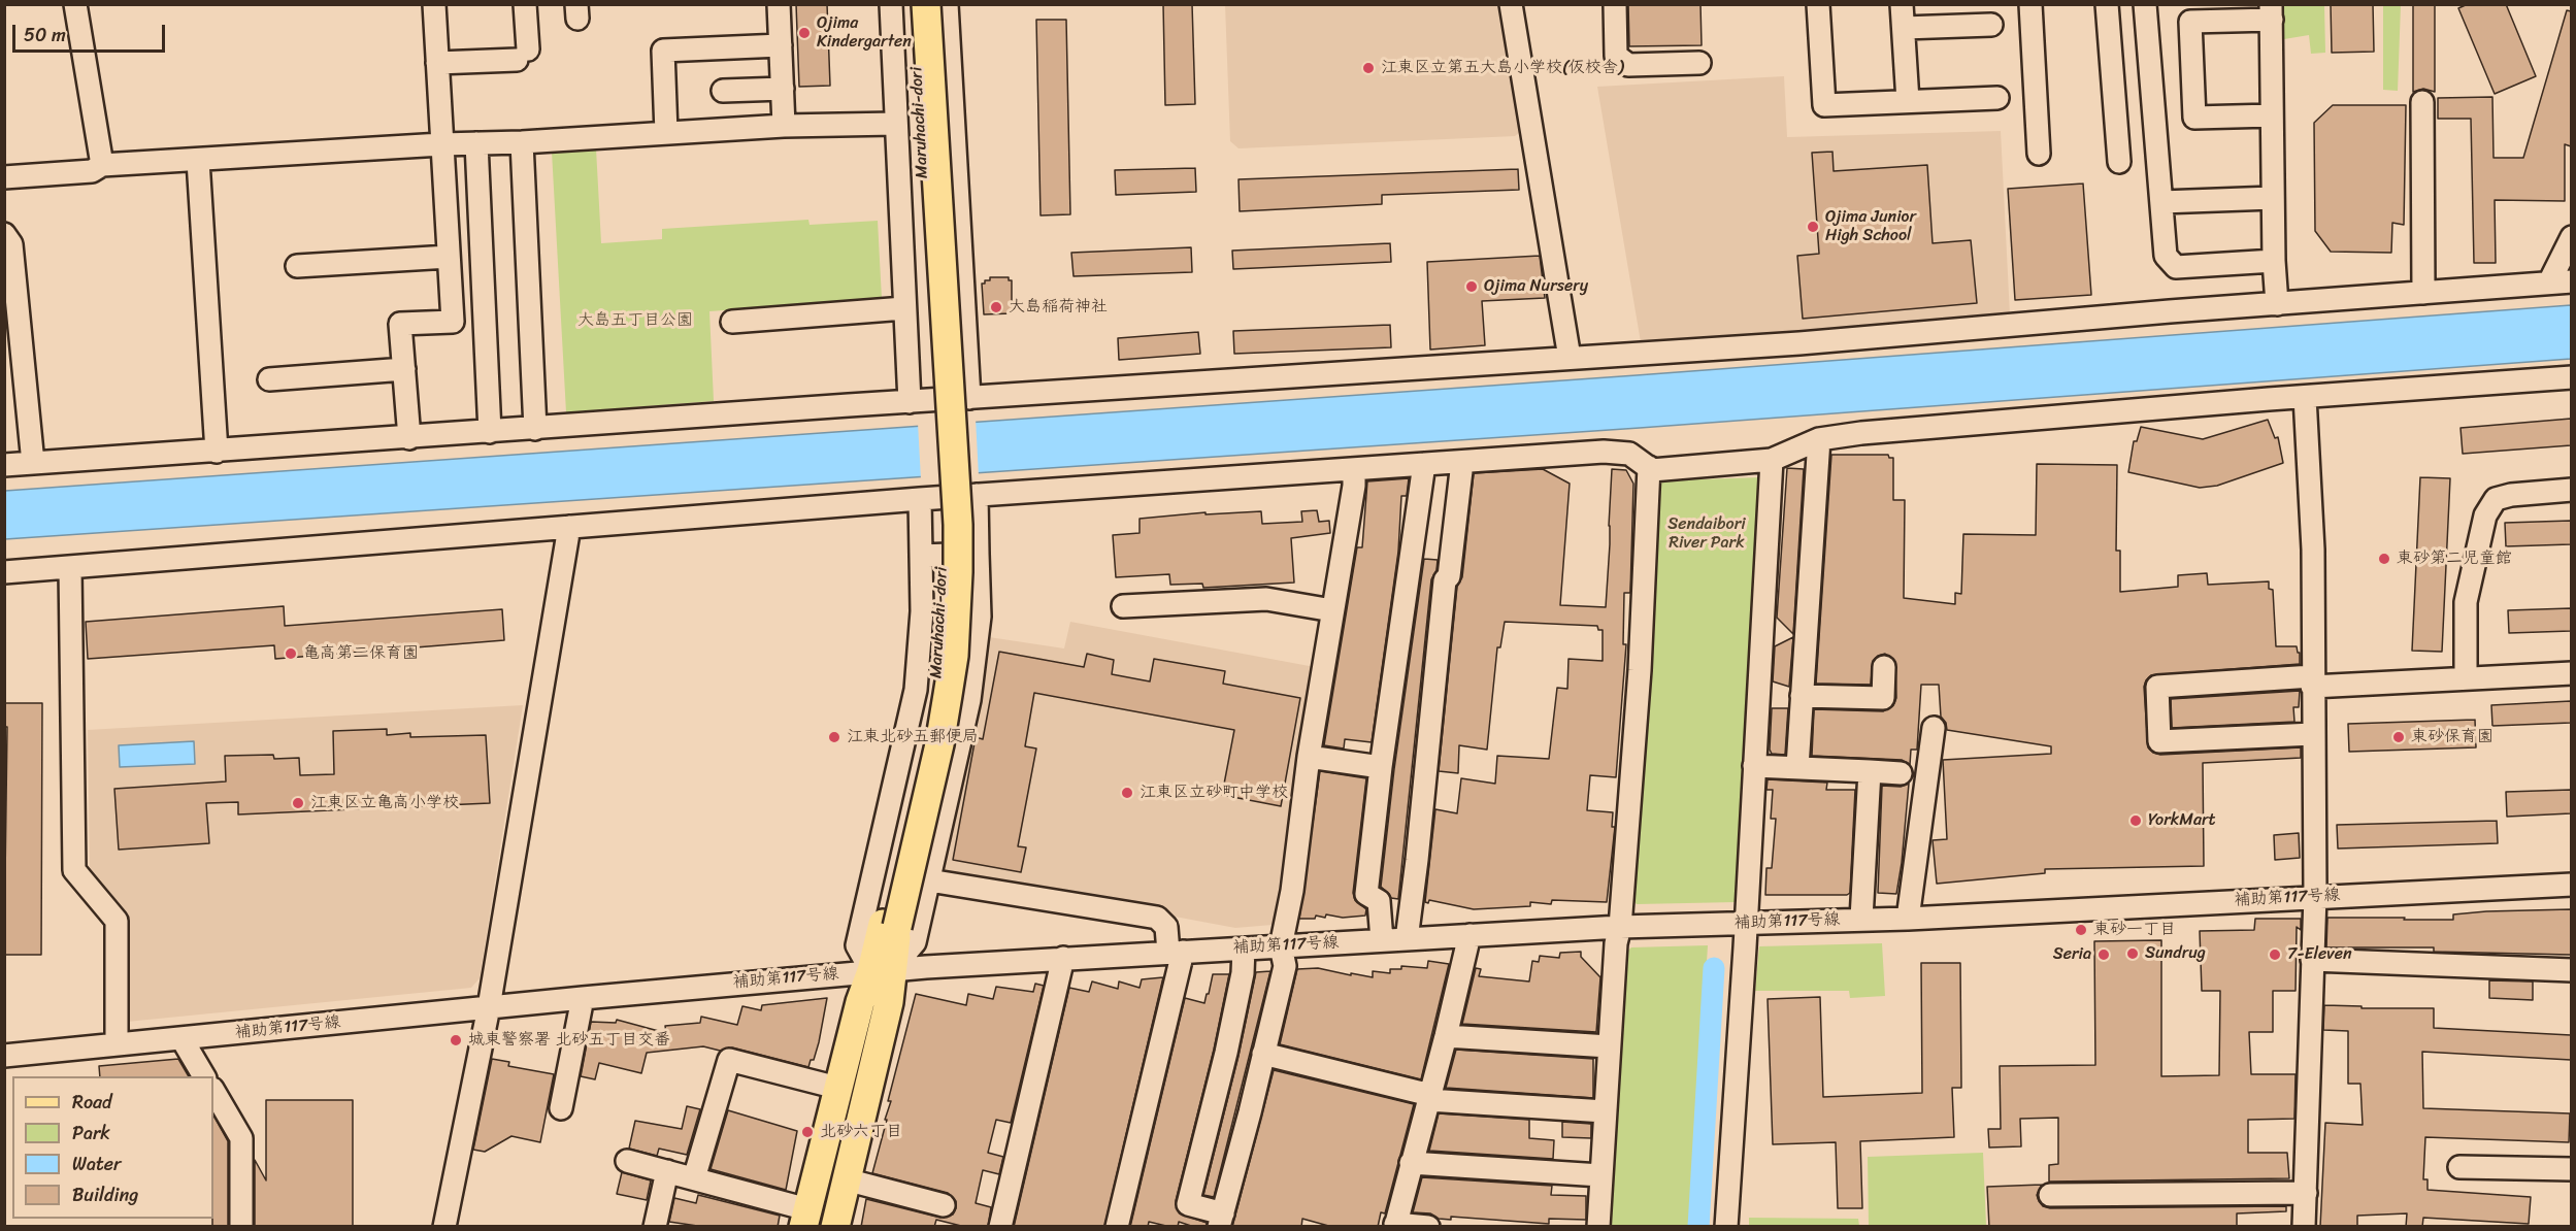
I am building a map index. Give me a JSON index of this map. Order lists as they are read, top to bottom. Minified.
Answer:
{"streets":{"main road":["Maruhachi-dori"],"street":["補助第117号線"]},"crossings":[["Maruhachi-dori","補助第117号線"]],"parks":["大島五丁目公園","Sendaibori River Park"],"places":["Ojima Kindergarten","江東区立第五大島小学校(仮校舎)","Ojima Junior High School","Ojima Nursery","大島稲荷神社","東砂第二児童館","亀高第二保育園","江東北砂五郵便局","東砂保育園","江東区立砂町中学校","江東区立亀高小学校","YorkMart","東砂一丁目","Sundrug","Seria","7-Eleven","城東警察署 北砂五丁目交番","北砂六丁目"],"legend":["Road","Park","Water","Building"],"scale_bar":"50 m"}
